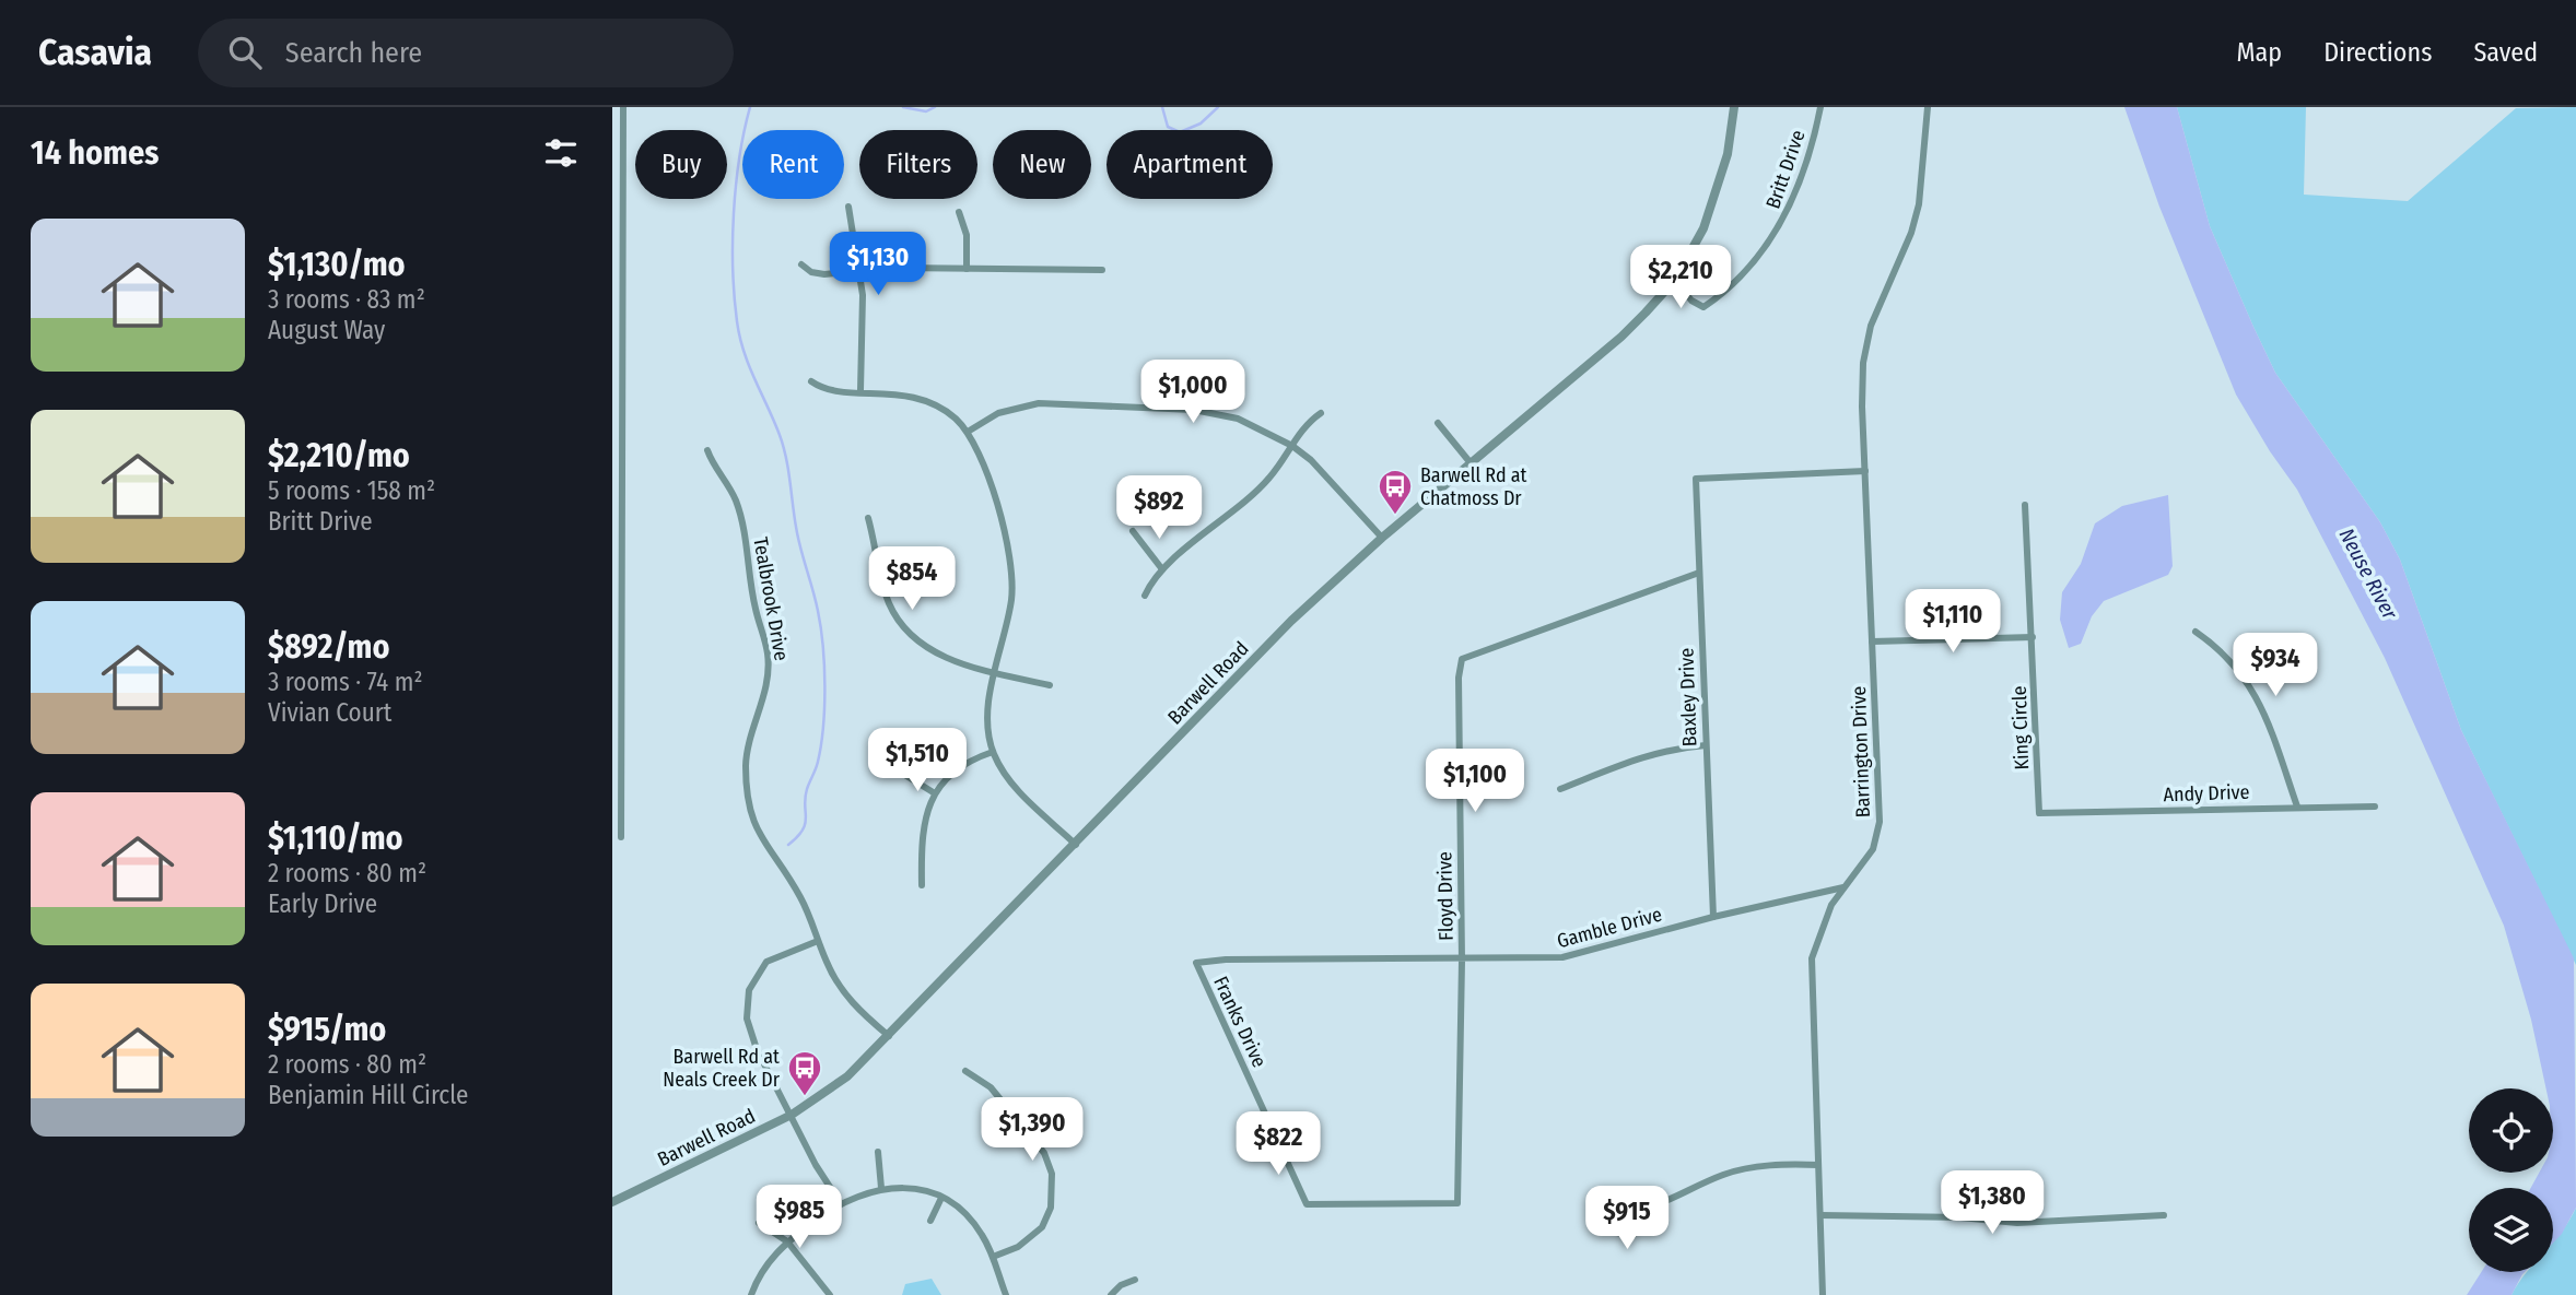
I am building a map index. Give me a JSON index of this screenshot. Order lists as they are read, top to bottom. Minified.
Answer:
{"streets":{"street":["Britt Drive","Tealbrook Drive","Barwell Road","Baxley Drive","King Circle","Barrington Drive","Andy Drive","Floyd Drive","Gamble Drive","Franks Drive"]},"crossings":[["Britt Drive","Barwell Road"],["Tealbrook Drive","Barwell Road"],["Baxley Drive","Barrington Drive"],["Baxley Drive","Floyd Drive"],["Baxley Drive","Gamble Drive"],["King Circle","Andy Drive"],["Barrington Drive","Gamble Drive"],["Floyd Drive","Gamble Drive"],["Floyd Drive","Franks Drive"],["Gamble Drive","Franks Drive"]],"water":["Neuse River"],"places":{"bus stop":["Barwell Rd at Chatmoss Dr","Barwell Rd at Neals Creek Dr"]},"page":{"header":"Casavia","search":"Search here","nav":["Map","Directions","Saved"],"heading":"14 homes","chip":["Buy","Rent","Filters","New","Apartment"],"list":[{"name":"$1,130/mo","note":"3 rooms · 83 m² · August Way"},{"name":"$2,210/mo","note":"5 rooms · 158 m² · Britt Drive"},{"name":"$892/mo","note":"3 rooms · 74 m² · Vivian Court"},{"name":"$1,110/mo","note":"2 rooms · 80 m² · Early Drive"},{"name":"$915/mo","note":"2 rooms · 80 m² · Benjamin Hill Circle"}],"price":["$1,130","$2,210","$1,000","$892","$854","$1,110","$934","$1,510","$1,100","$1,390","$822","$1,380","$985","$915"]}}
